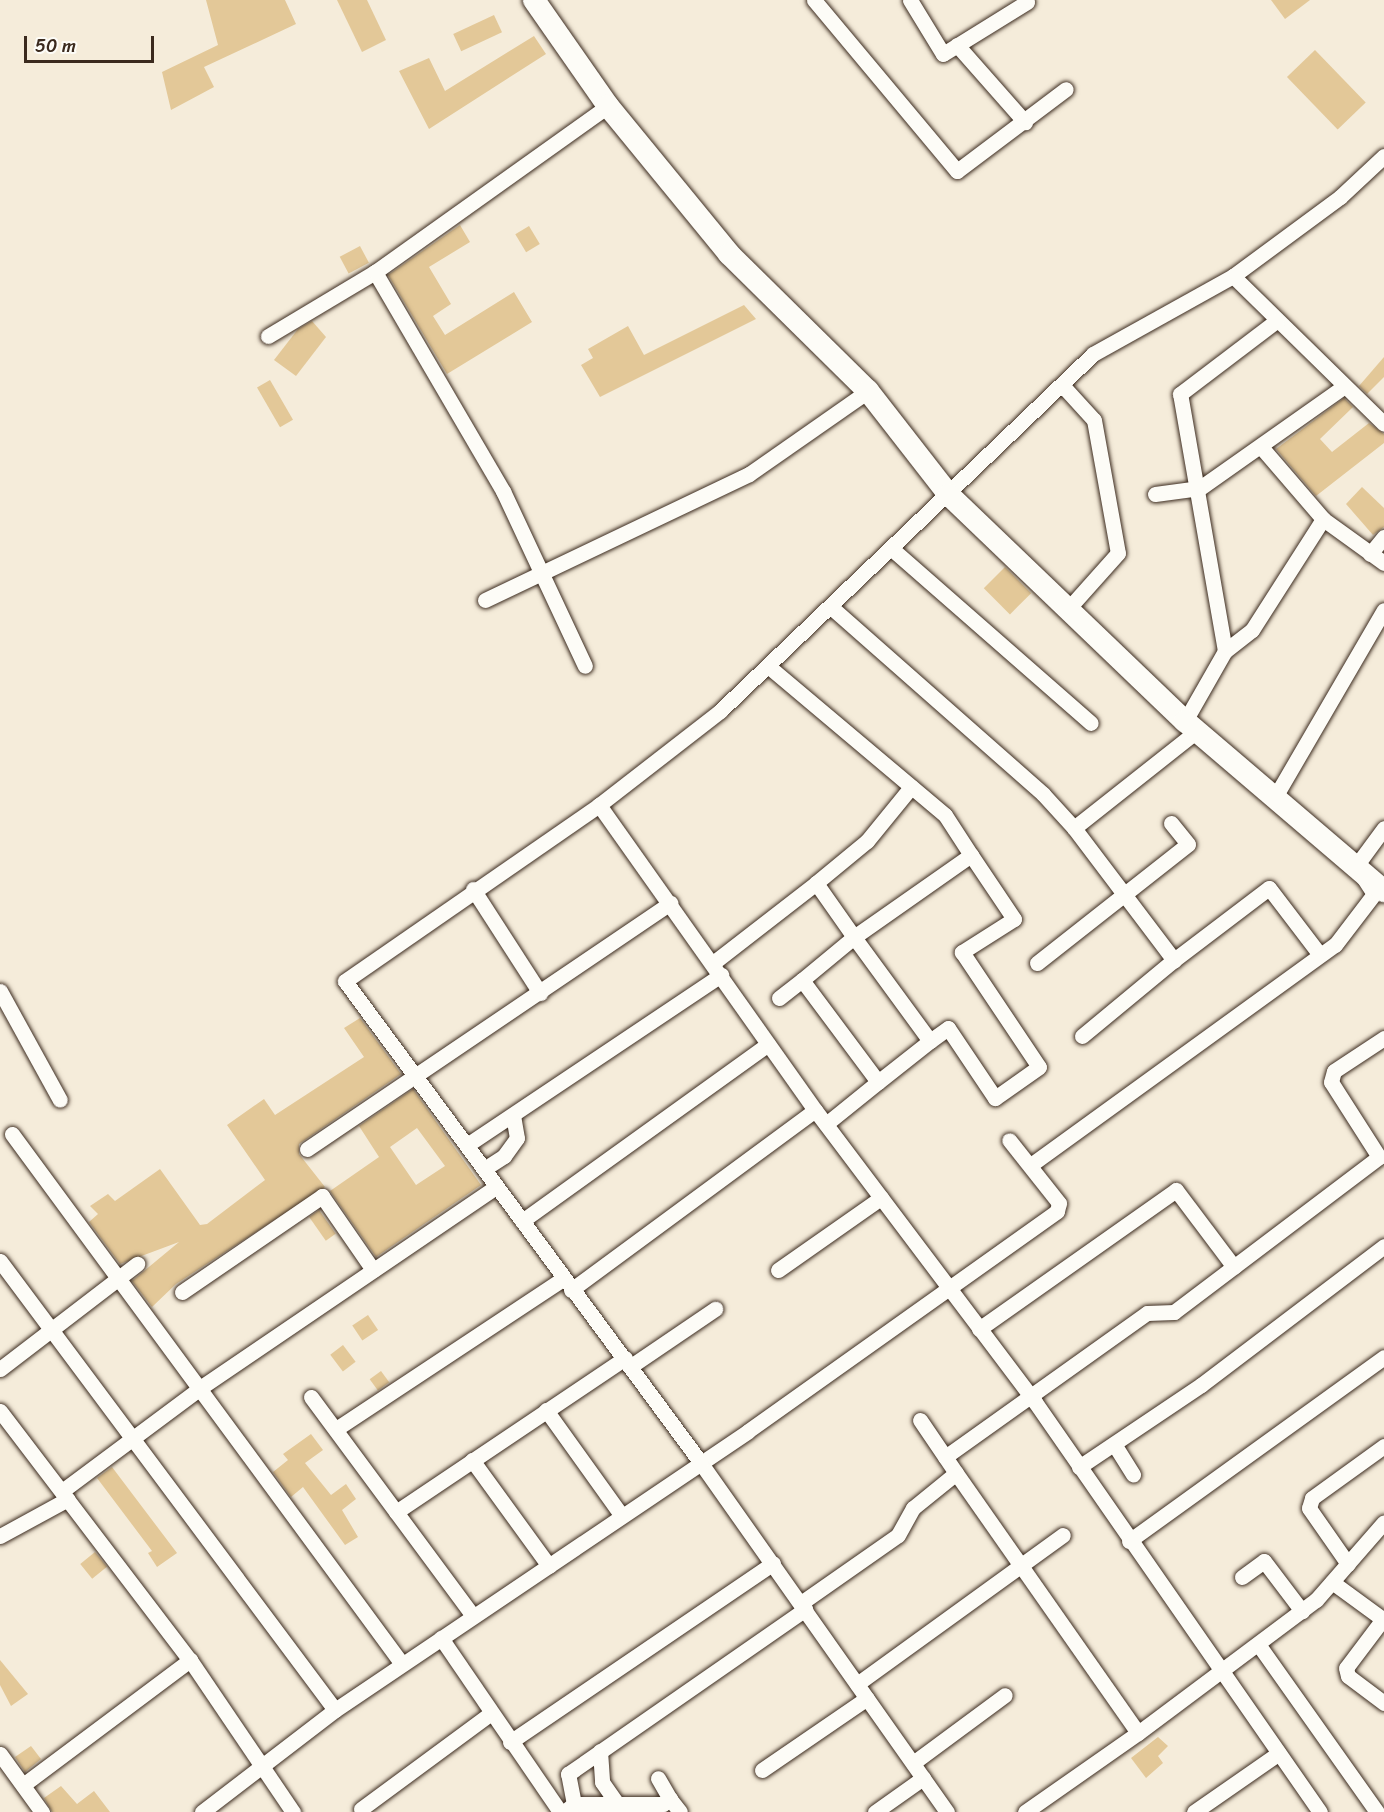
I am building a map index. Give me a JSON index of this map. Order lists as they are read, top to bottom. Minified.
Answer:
{"scale_bar":"50 m"}
